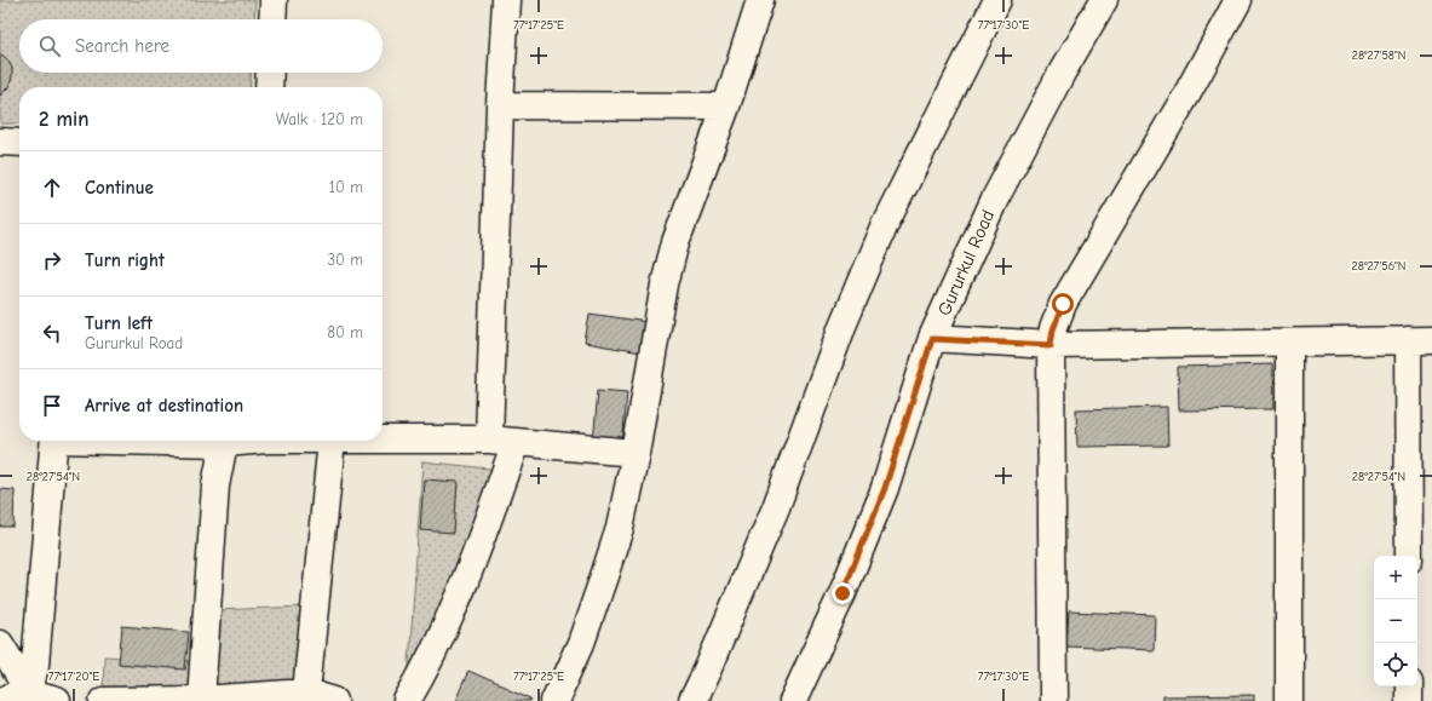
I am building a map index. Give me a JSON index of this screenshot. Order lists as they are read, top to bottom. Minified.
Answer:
{"streets":{"street":["Gururkul Road"]},"page":{"search":"Search here","heading":["2 min","Walk · 120 m"],"list":[["Continue","10 m"],["Turn right","30 m"],["Turn left","Gururkul Road","80 m"],"Arrive at destination"],"map_buttons":["+","−"]},"coordinates":["77°17'25\"E","77°17'30\"E","28°27'58\"N","28°27'56\"N","28°27'54\"N","77°17'20\"E"]}
